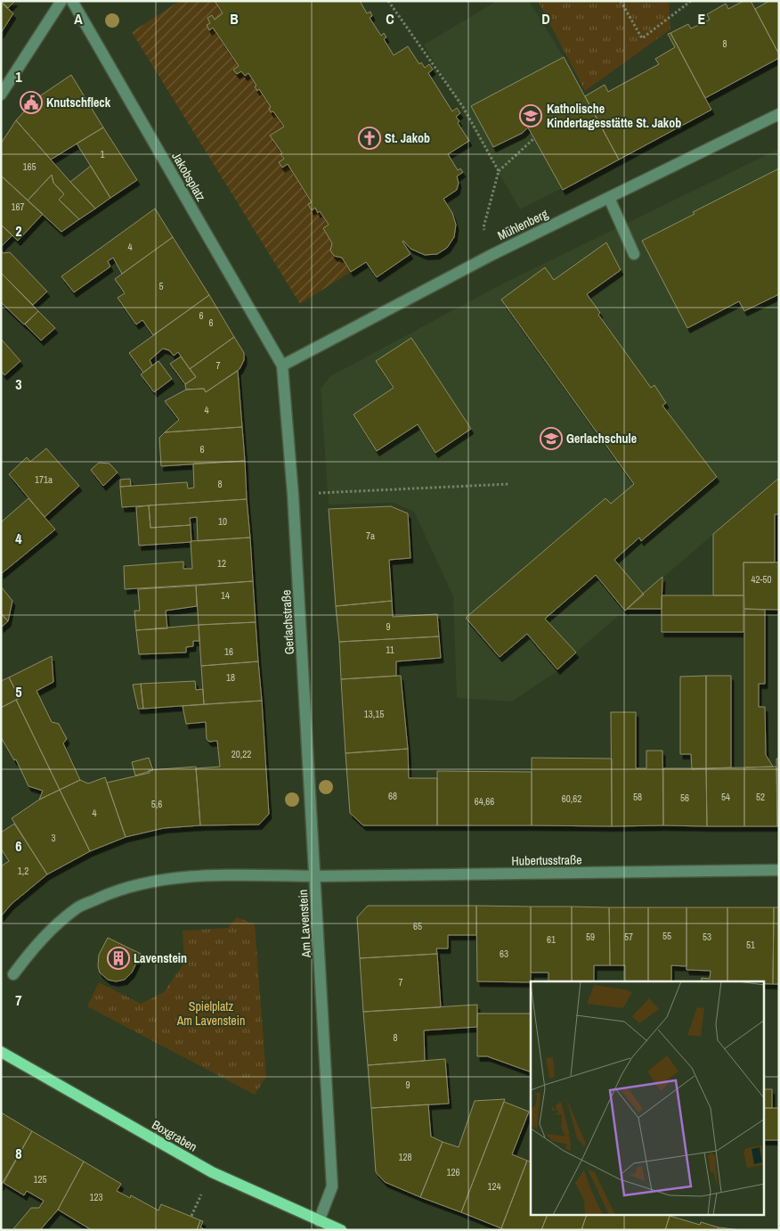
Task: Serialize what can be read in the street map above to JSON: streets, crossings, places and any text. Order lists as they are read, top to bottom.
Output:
{
  "streets": {
    "main road": ["Boxgraben"],
    "street": [
      "Jakobsplatz",
      "Mühlenberg",
      "Gerlachstraße",
      "Hubertusstraße",
      "Am Lavenstein"
    ]
  },
  "crossings": [
    ["Jakobsplatz", "Mühlenberg"],
    ["Jakobsplatz", "Gerlachstraße"],
    ["Mühlenberg", "Gerlachstraße"],
    ["Gerlachstraße", "Hubertusstraße"],
    ["Gerlachstraße", "Am Lavenstein"],
    ["Hubertusstraße", "Am Lavenstein"],
    ["Am Lavenstein", "Boxgraben"]
  ],
  "parks": ["Spielplatz Am Lavenstein"],
  "places": {
    "public building": ["Knutschfleck"],
    "school or university": ["Katholische Kindertagesstätte St. Jakob", "Gerlachschule"],
    "church": ["St. Jakob"],
    "building": ["Lavenstein"]
  },
  "house_numbers": [
    "8",
    "1",
    "165",
    "167",
    "4",
    "5",
    "6",
    "6",
    "7",
    "4",
    "6",
    "171a",
    "8",
    "10",
    "7a",
    "12",
    "42-50",
    "14",
    "9",
    "11",
    "16",
    "18",
    "13,15",
    "20,22",
    "68",
    "58",
    "54",
    "52",
    "56",
    "60,62",
    "64,66",
    "5,6",
    "4",
    "3",
    "1,2",
    "65",
    "55",
    "59",
    "57",
    "53",
    "61",
    "51",
    "63",
    "7",
    "8",
    "9",
    "128",
    "126",
    "125",
    "124",
    "123"
  ],
  "grid": {
    "columns": [
      "A",
      "B",
      "C",
      "D",
      "E"
    ],
    "rows": [
      "1",
      "2",
      "3",
      "4",
      "5",
      "6",
      "7",
      "8"
    ]
  }
}
